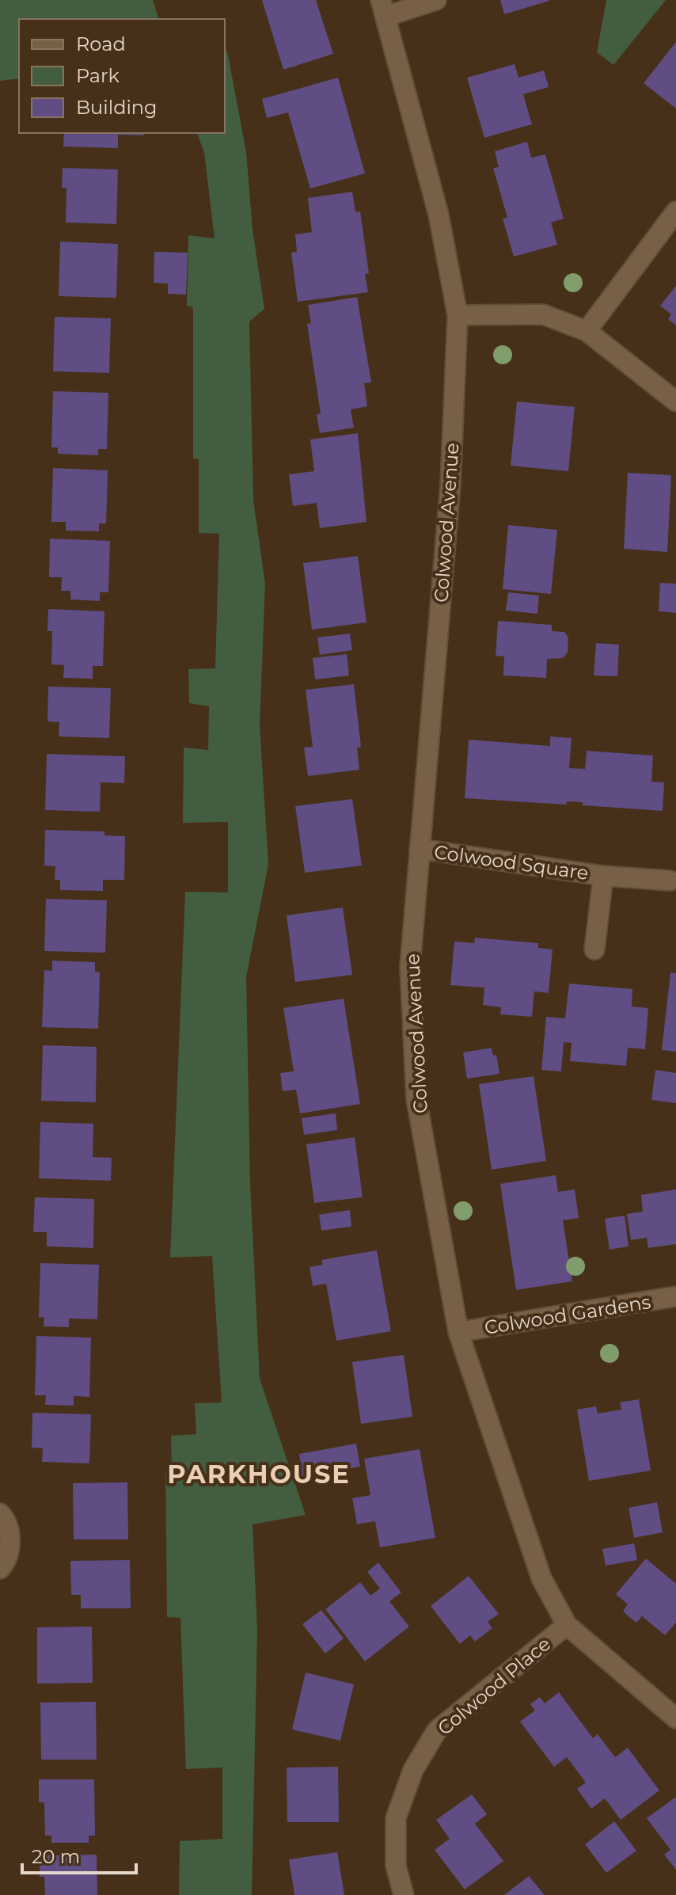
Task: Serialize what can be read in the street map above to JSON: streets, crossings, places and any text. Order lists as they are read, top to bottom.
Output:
{
  "streets": {
    "street": [
      "Colwood Avenue",
      "Colwood Square",
      "Colwood Gardens",
      "Colwood Place"
    ]
  },
  "crossings": [
    ["Colwood Avenue", "Colwood Square"],
    ["Colwood Avenue", "Colwood Gardens"],
    ["Colwood Avenue", "Colwood Place"]
  ],
  "districts": ["PARKHOUSE"],
  "legend": ["Road", "Park", "Building"],
  "scale_bar": "20 m"
}
